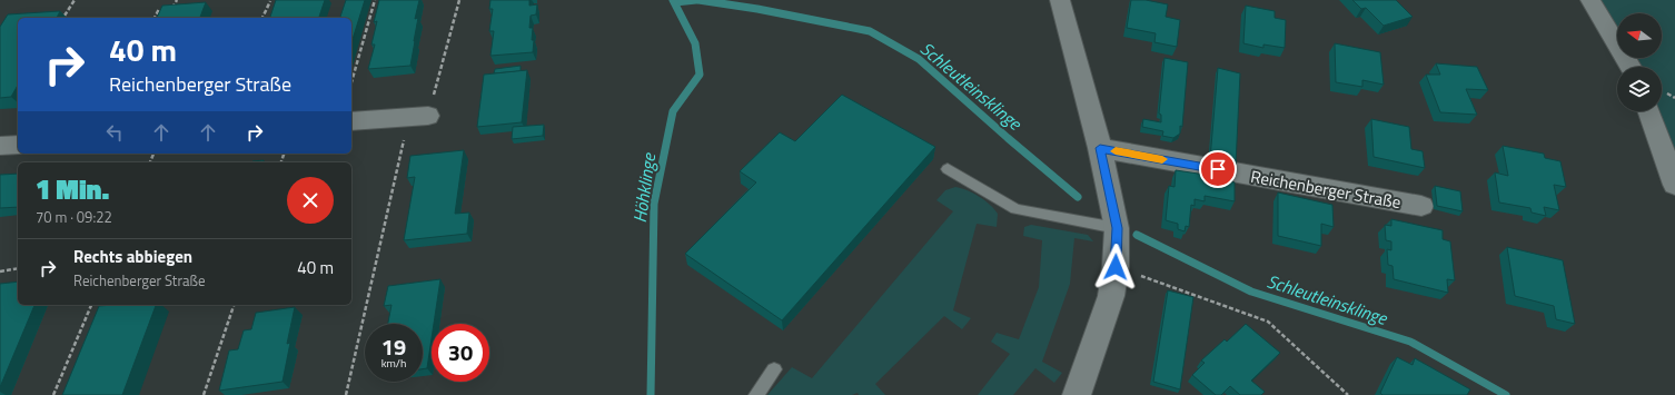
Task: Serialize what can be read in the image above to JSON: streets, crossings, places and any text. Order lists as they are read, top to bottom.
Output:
{
  "streets": {
    "street": ["Reichenberger Straße"]
  },
  "water": ["Schleutleinsklinge", "Höhklinge"],
  "north": "left",
  "page": {
    "turn": ["40 m", "Reichenberger Straße"],
    "heading": ["1 Min.", "70 m · 09:22"],
    "list": [
      {
        "name": "Rechts abbiegen",
        "note": "Reichenberger Straße",
        "value": "40 m"
      }
    ],
    "speed": "19 km/h",
    "limit": "30"
  }
}
